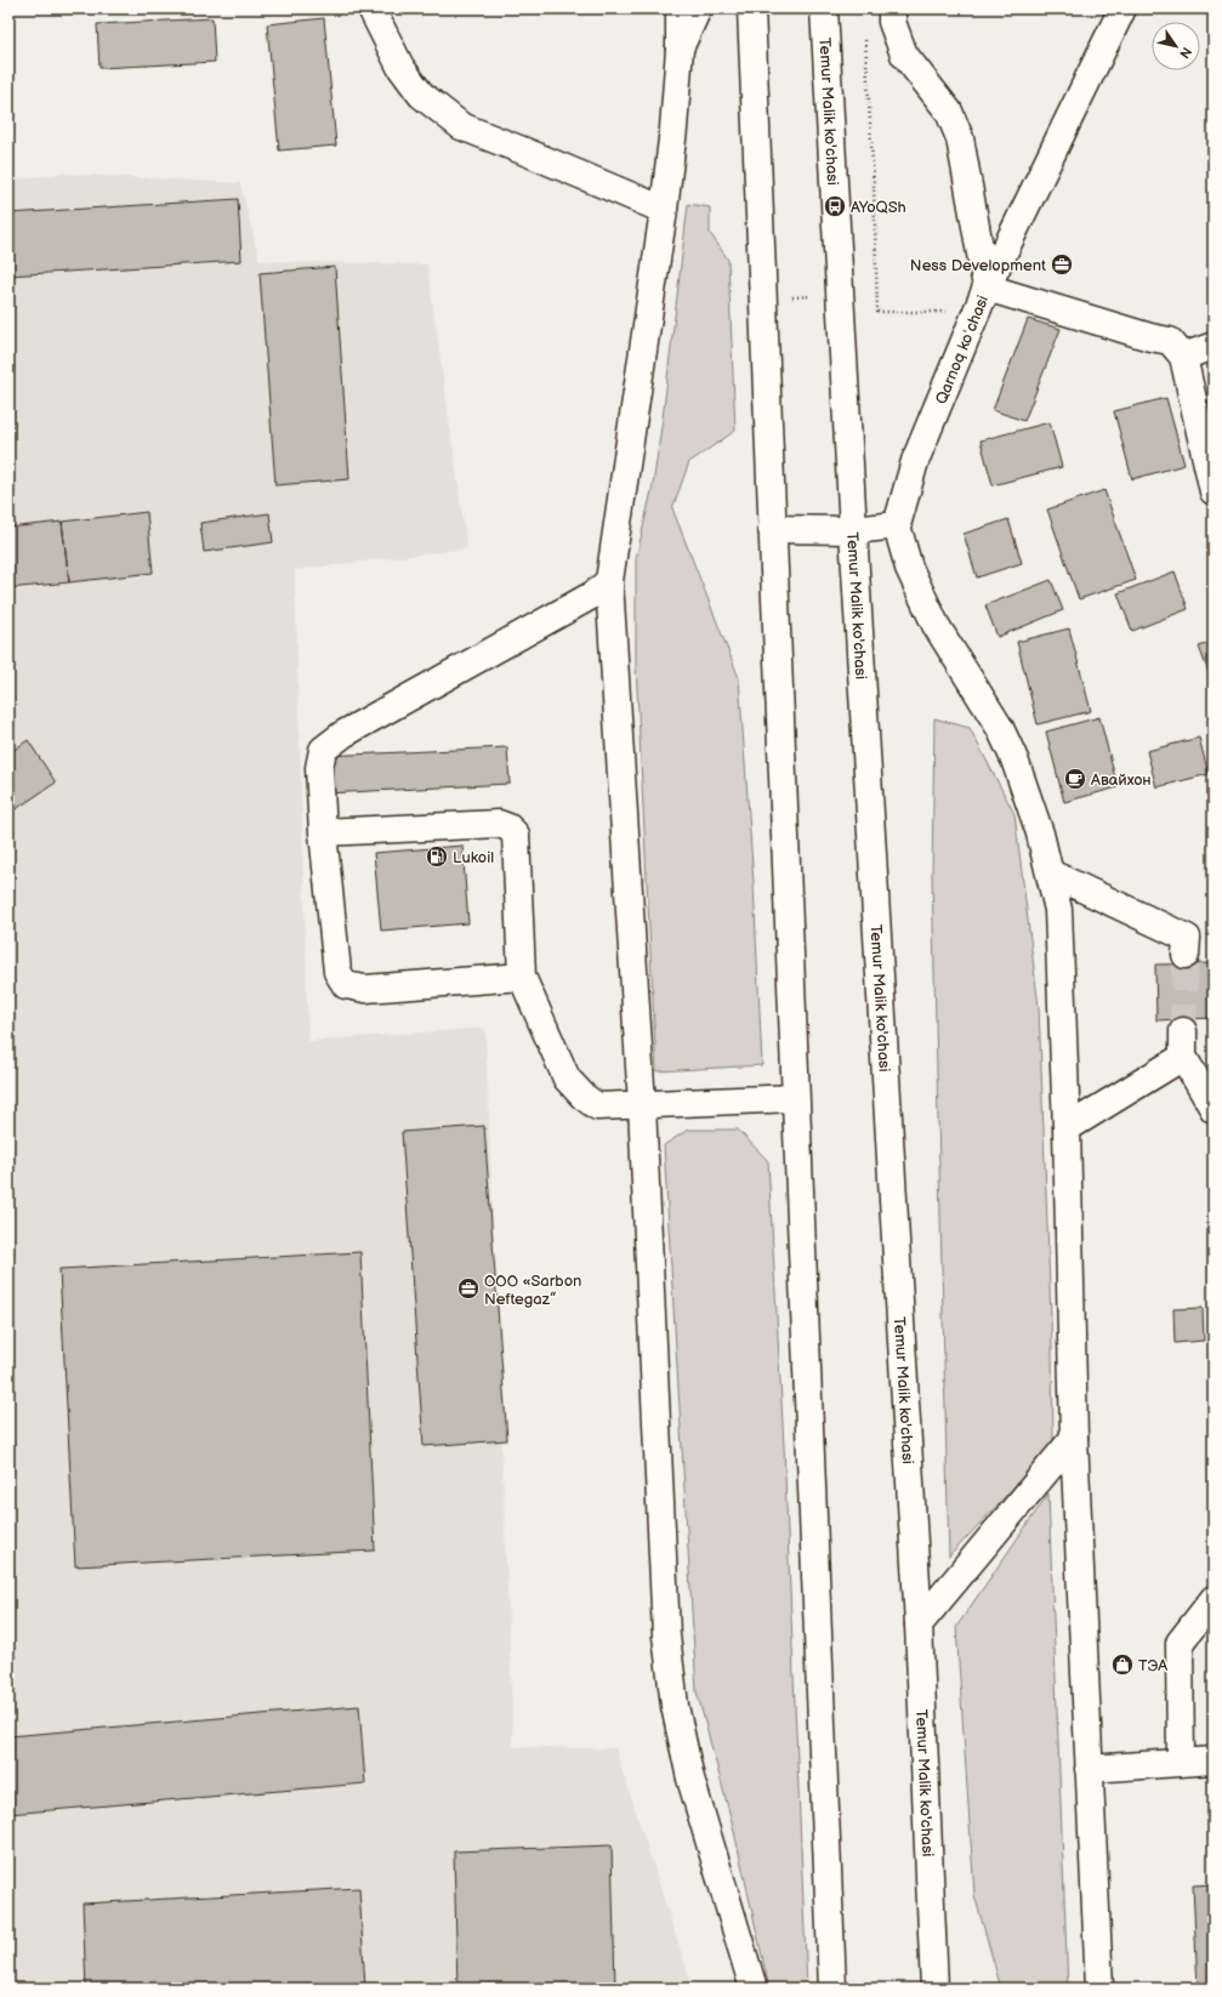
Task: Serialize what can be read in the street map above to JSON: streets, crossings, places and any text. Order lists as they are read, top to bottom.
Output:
{
  "streets": {
    "main road": ["Temur Malik ko'chasi", "Qarnoq koʻchasi"]
  },
  "places": {
    "bus stop": ["AYoQSh"],
    "office": ["Ness Development", "ООО «Sarbon Neftegaz”"],
    "cafe": ["Авайхон"],
    "fuel station": ["Lukoil"],
    "shop": ["ТЭА"]
  },
  "north": "bottom right"
}
